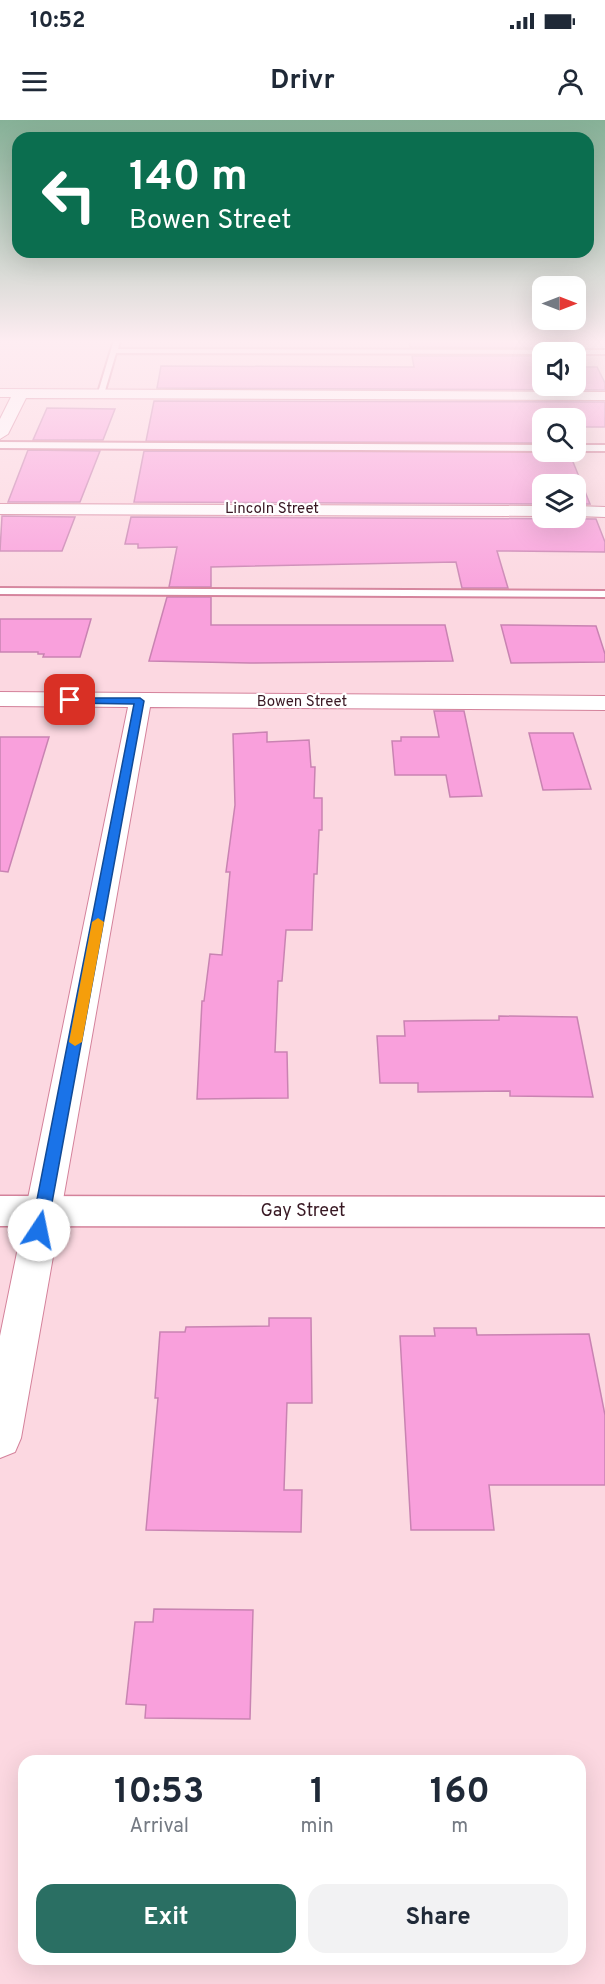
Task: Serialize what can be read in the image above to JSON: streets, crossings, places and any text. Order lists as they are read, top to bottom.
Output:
{
  "streets": {
    "street": ["Lincoln Street", "Bowen Street", "Gay Street"]
  },
  "north": "right",
  "page": {
    "status": "10:52",
    "header": "Drivr",
    "turn": ["140 m", "Bowen Street"],
    "eta": [
      "10:53",
      "Arrival",
      "1",
      "min",
      "160",
      "m"
    ],
    "buttons": ["Exit", "Share"]
  }
}
